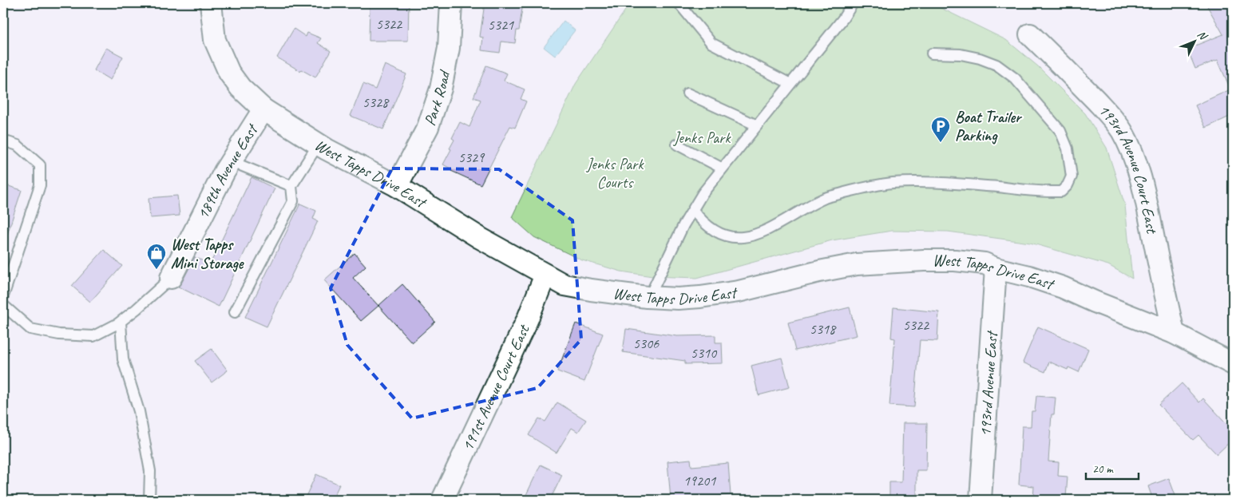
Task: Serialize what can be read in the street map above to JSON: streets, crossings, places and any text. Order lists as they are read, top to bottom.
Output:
{
  "streets": {
    "street": [
      "Park Road",
      "193rd Avenue Court East",
      "189th Avenue East",
      "West Tapps Drive East",
      "193rd Avenue East",
      "191st Avenue Court East"
    ]
  },
  "crossings": [
    ["Park Road", "West Tapps Drive East"],
    ["193rd Avenue Court East", "West Tapps Drive East"],
    ["189th Avenue East", "West Tapps Drive East"],
    ["West Tapps Drive East", "193rd Avenue East"],
    ["West Tapps Drive East", "191st Avenue Court East"]
  ],
  "parks": ["Jenks Park", "Jenks Park Courts"],
  "places": {
    "parking": ["Boat Trailer Parking"],
    "shop": ["West Tapps Mini Storage"]
  },
  "house_numbers": [
    "5322",
    "5321",
    "5328",
    "5329",
    "5322",
    "5318",
    "5306",
    "5310",
    "19201"
  ],
  "scale_bar": "20 m",
  "north": "top right"
}
